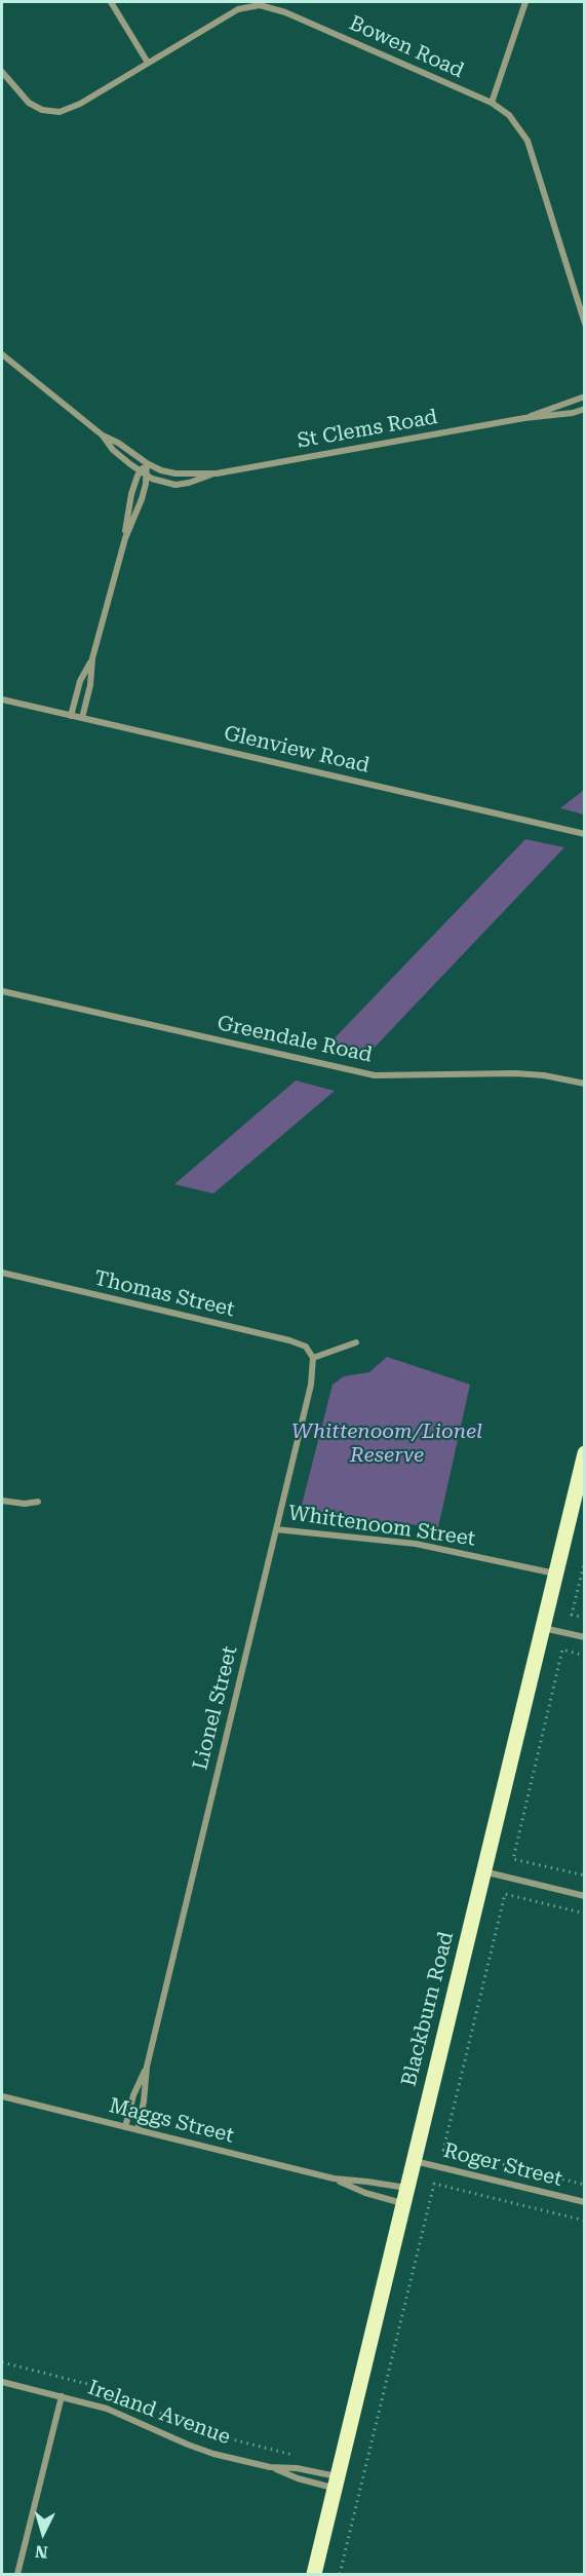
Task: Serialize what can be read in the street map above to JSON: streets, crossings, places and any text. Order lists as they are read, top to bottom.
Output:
{
  "streets": {
    "main road": ["Blackburn Road"],
    "street": [
      "Bowen Road",
      "St Clems Road",
      "Glenview Road",
      "Greendale Road",
      "Thomas Street",
      "Whittenoom Street",
      "Lionel Street",
      "Maggs Street",
      "Roger Street",
      "Ireland Avenue"
    ]
  },
  "crossings": [
    ["Thomas Street", "Lionel Street"],
    ["Whittenoom Street", "Lionel Street"],
    ["Whittenoom Street", "Blackburn Road"],
    ["Lionel Street", "Maggs Street"],
    ["Blackburn Road", "Maggs Street"],
    ["Blackburn Road", "Roger Street"],
    ["Blackburn Road", "Ireland Avenue"]
  ],
  "parks": ["Whittenoom/Lionel Reserve"],
  "north": "bottom"
}
